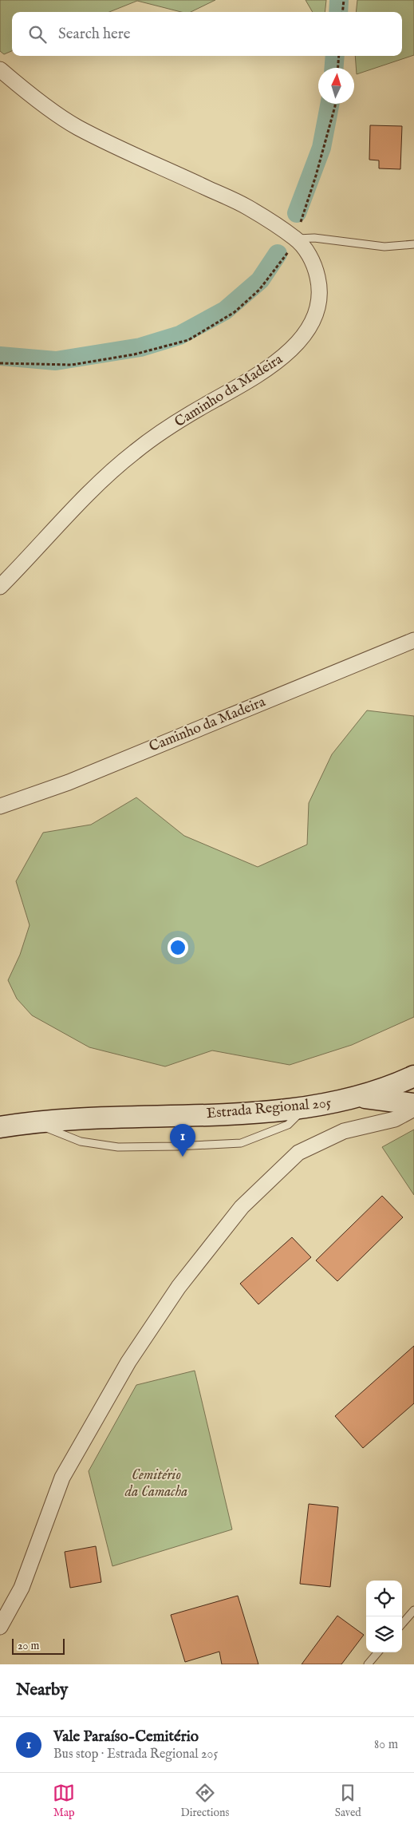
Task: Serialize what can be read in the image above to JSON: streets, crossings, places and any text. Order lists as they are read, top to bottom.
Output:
{
  "streets": {
    "main road": ["Estrada Regional 205"],
    "street": ["Caminho da Madeira"]
  },
  "parks": ["Cemitério da Camacha"],
  "scale_bar": "20 m",
  "north": "top",
  "page": {
    "search": "Search here",
    "pins": "1",
    "scale": "20 m",
    "heading": "Nearby",
    "list": [
      {
        "mark": "1",
        "name": "Vale Paraíso-Cemitério",
        "note": "Bus stop · Estrada Regional 205",
        "value": "80 m"
      }
    ],
    "nav": ["Map", "Directions", "Saved"]
  }
}
